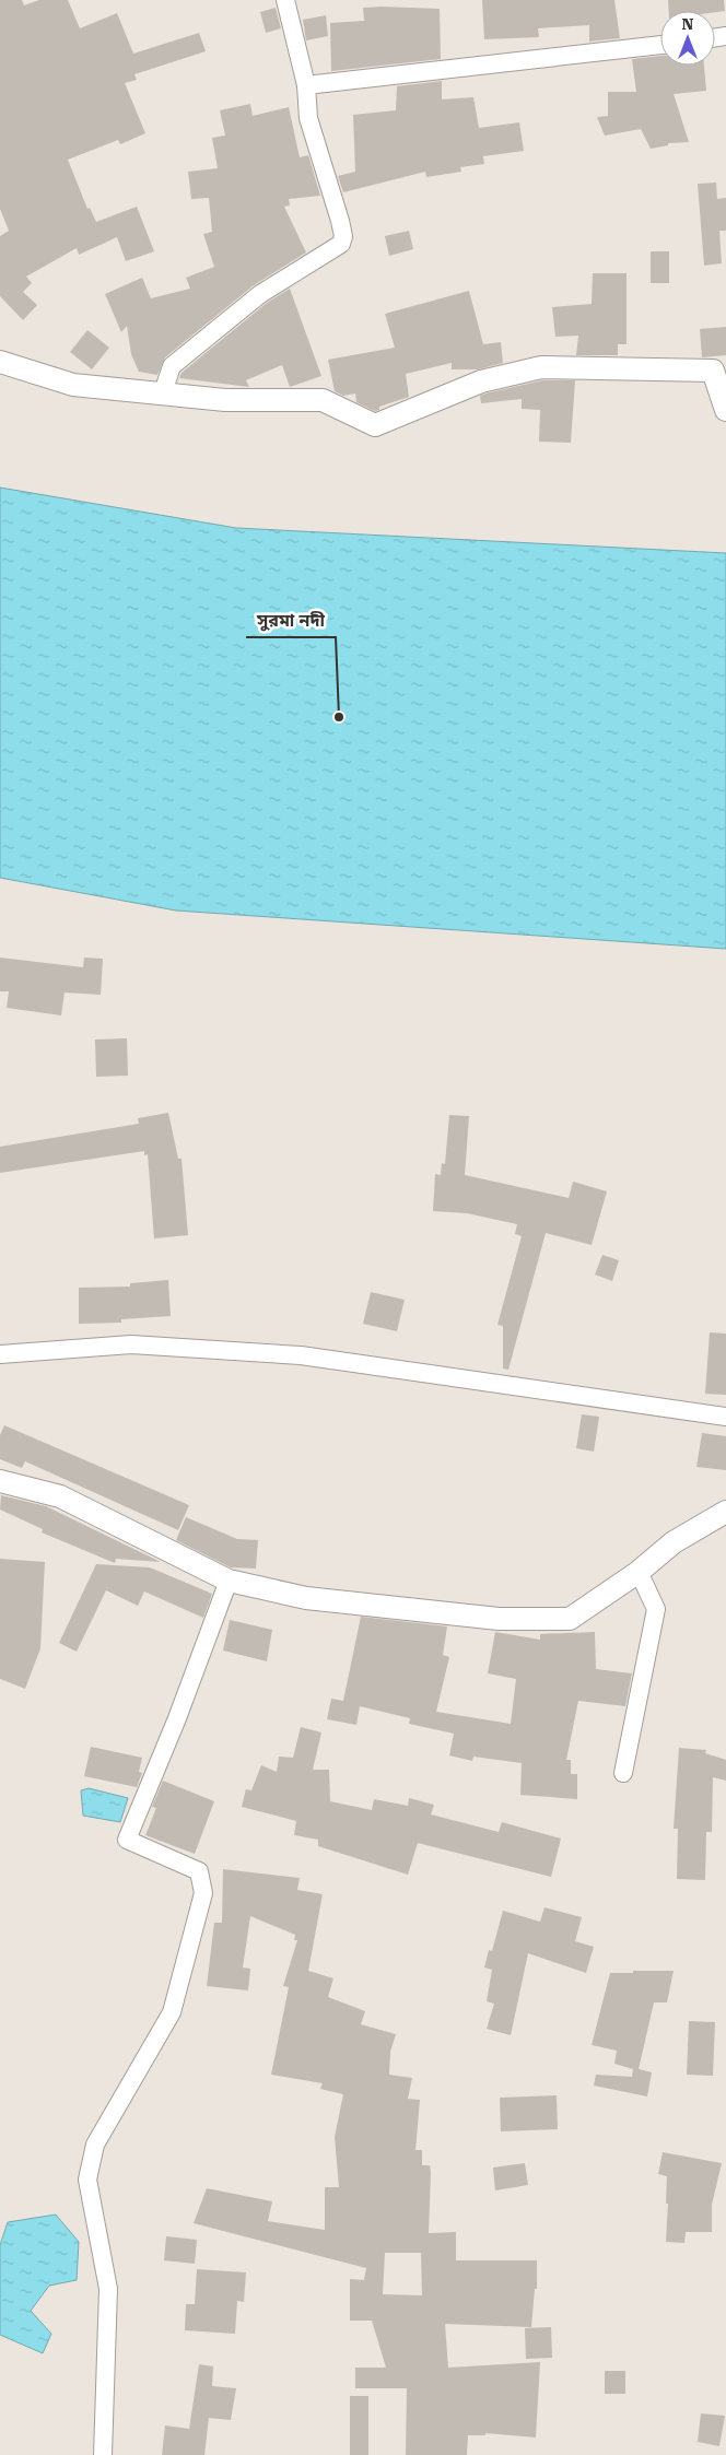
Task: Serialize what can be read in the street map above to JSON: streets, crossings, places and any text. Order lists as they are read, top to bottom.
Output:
{
  "places": ["সুরমা নদী"],
  "north": "top"
}
